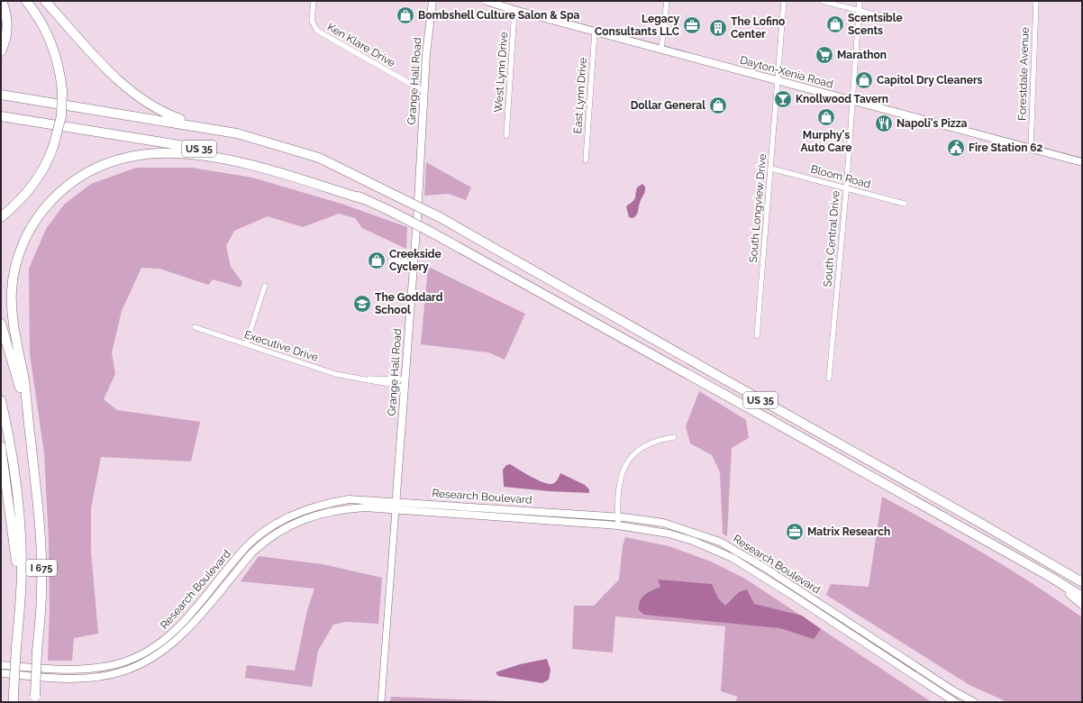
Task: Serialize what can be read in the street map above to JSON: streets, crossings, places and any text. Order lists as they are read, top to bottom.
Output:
{
  "streets": {
    "highway": ["US 35", "I 675"],
    "main road": ["Dayton-Xenia Road", "Grange Hall Road", "Research Boulevard"],
    "street": [
      "Ken Klare Drive",
      "West Lynn Drive",
      "Forestdale Avenue",
      "East Lynn Drive",
      "Bloom Road",
      "South Longview Drive",
      "South Central Drive",
      "Executive Drive"
    ]
  },
  "crossings": [
    ["Ken Klare Drive", "Grange Hall Road"],
    ["West Lynn Drive", "Dayton-Xenia Road"],
    ["Dayton-Xenia Road", "Forestdale Avenue"],
    ["Dayton-Xenia Road", "East Lynn Drive"],
    ["Dayton-Xenia Road", "South Longview Drive"],
    ["Dayton-Xenia Road", "South Central Drive"],
    ["Grange Hall Road", "Executive Drive"],
    ["Grange Hall Road", "Research Boulevard"],
    ["Bloom Road", "South Longview Drive"],
    ["Bloom Road", "South Central Drive"]
  ],
  "places": {
    "shop": [
      "Bombshell Culture Salon & Spa",
      "Scentsible Scents",
      "Capitol Dry Cleaners",
      "Dollar General",
      "Murphy's Auto Care",
      "Creekside Cyclery"
    ],
    "office": ["Legacy Consultants LLC", "Matrix Research"],
    "building": ["The Lofino Center"],
    "supermarket": ["Marathon"],
    "bar": ["Knollwood Tavern"],
    "restaurant": ["Napoli's Pizza"],
    "public building": ["Fire Station 62"],
    "school or university": ["The Goddard School"]
  }
}
